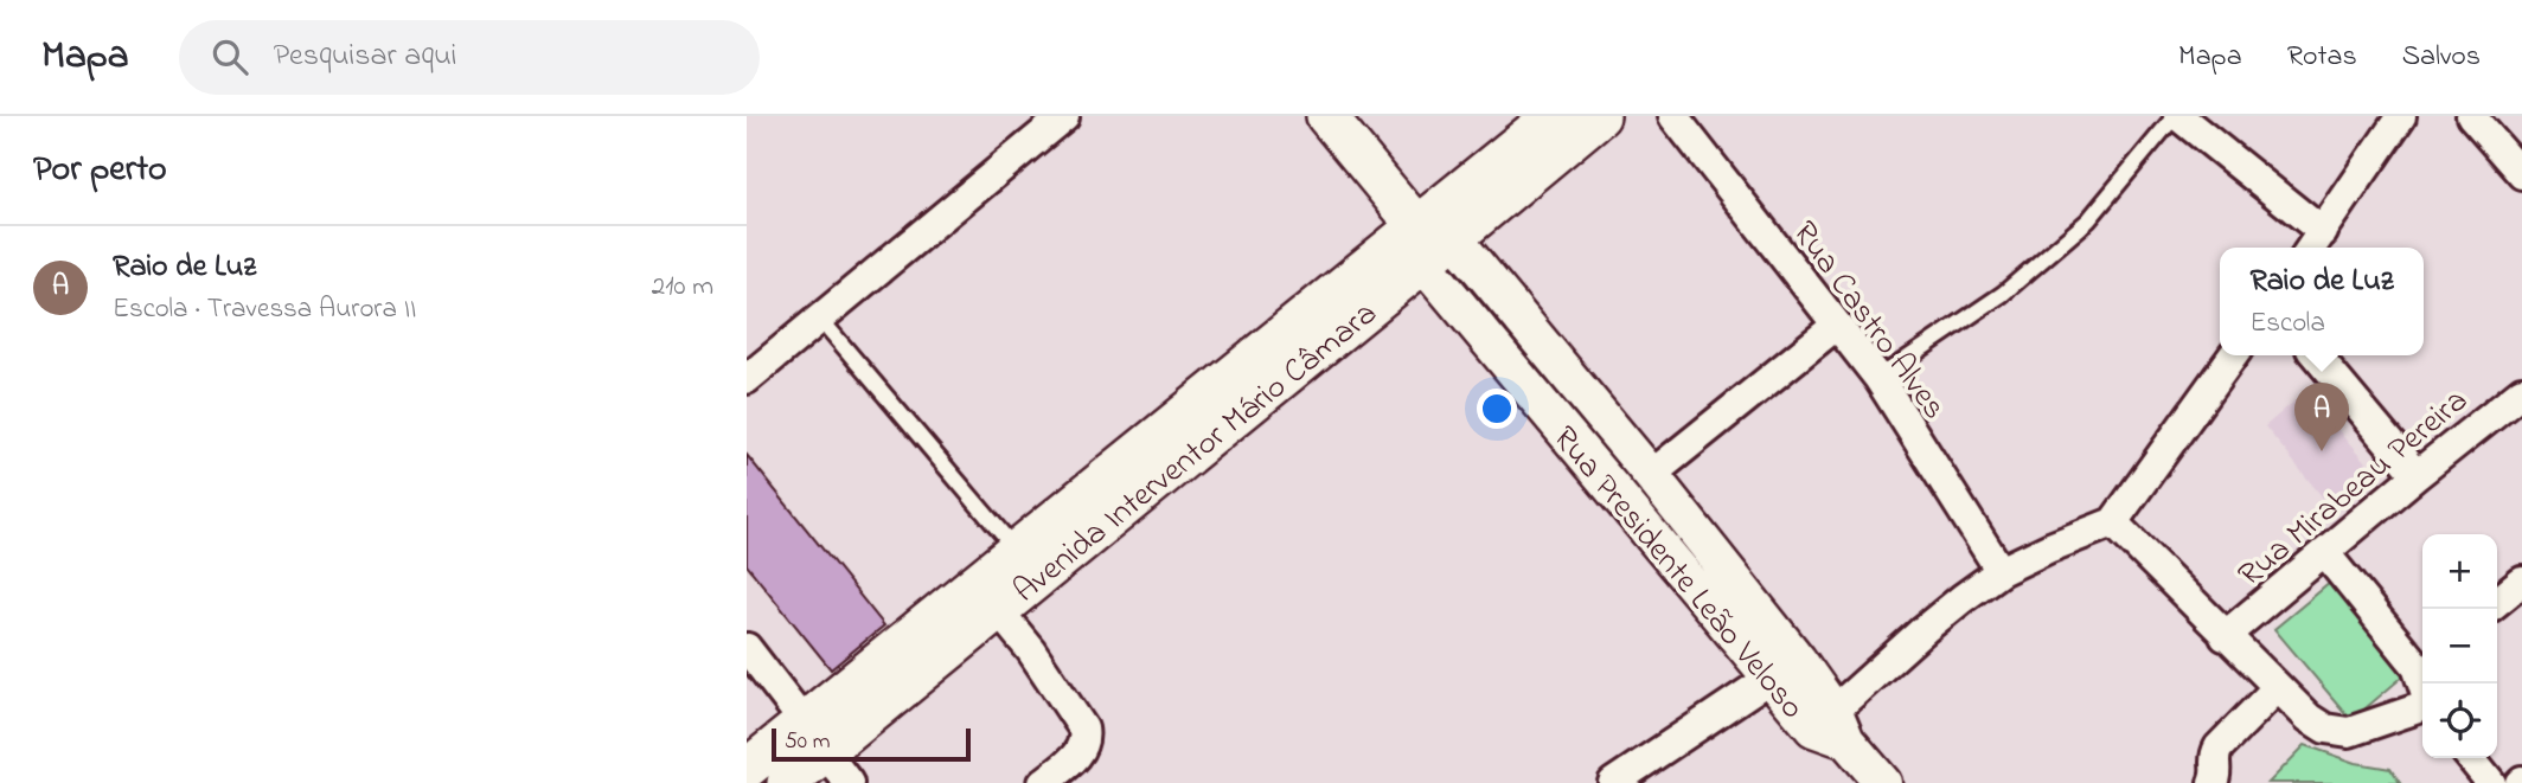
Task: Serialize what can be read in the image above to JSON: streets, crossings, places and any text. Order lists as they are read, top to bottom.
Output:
{
  "streets": {
    "main road": ["Avenida Interventor Mário Câmara", "Rua Presidente Leão Veloso"],
    "street": ["Rua Castro Alves", "Rua Mirabeau Pereira"]
  },
  "crossings": [
    ["Avenida Interventor Mário Câmara", "Rua Presidente Leão Veloso"]
  ],
  "scale_bar": "50 m",
  "page": {
    "header": "Mapa",
    "search": "Pesquisar aqui",
    "nav": ["Mapa", "Rotas", "Salvos"],
    "heading": "Por perto",
    "list": [
      {
        "mark": "A",
        "name": "Raio de Luz",
        "note": "Escola · Travessa Aurora II",
        "value": "210 m"
      }
    ],
    "popup": ["Raio de Luz", "Escola"],
    "pins": "A",
    "map_buttons": ["+", "−"],
    "scale": "50 m"
  }
}
